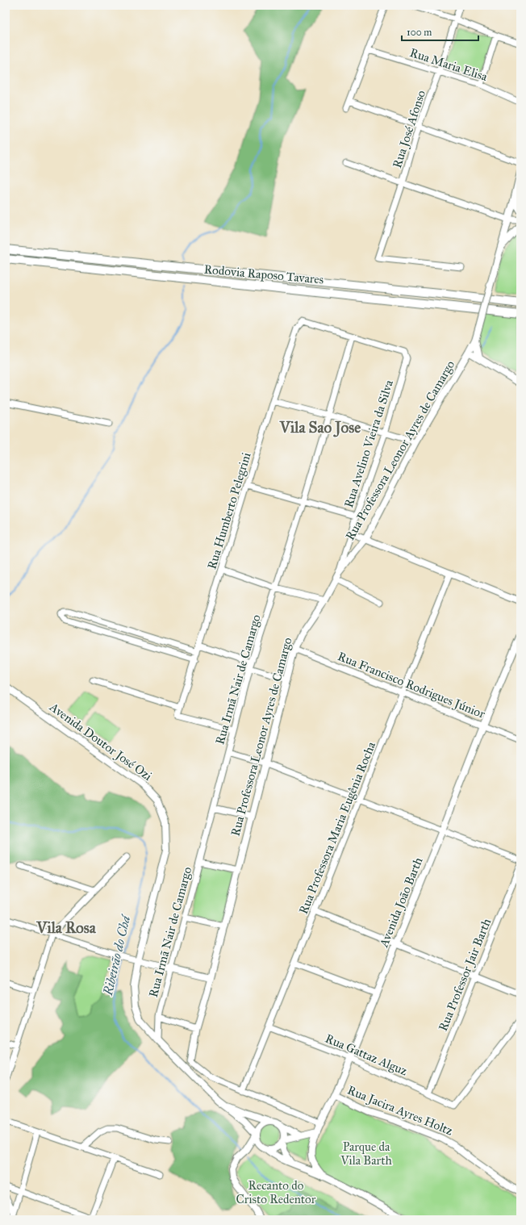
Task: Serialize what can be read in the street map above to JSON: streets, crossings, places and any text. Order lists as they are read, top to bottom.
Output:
{
  "streets": {
    "highway": ["Rodovia Raposo Tavares"],
    "main road": [
      "Rua Professora Leonor Ayres de Camargo",
      "Avenida Doutor José Ozi",
      "Avenida João Barth",
      "Rua Jacira Ayres Holtz"
    ],
    "street": [
      "Rua Maria Elisa",
      "Rua José Afonso",
      "Rua Avelino Vieira da Silva",
      "Rua Humberto Pelegrini",
      "Rua Irmã Nair de Camargo",
      "Rua Francisco Rodrigues Júnior",
      "Rua Professora Maria Eugênia Rocha",
      "Rua Professor Jair Barth",
      "Rua Gattaz Alguz"
    ]
  },
  "crossings": [
    ["Rua Maria Elisa", "Rua José Afonso"],
    ["Rua Avelino Vieira da Silva", "Rua Professora Leonor Ayres de Camargo"],
    ["Rua Avelino Vieira da Silva", "Rua Humberto Pelegrini"],
    ["Rua Avelino Vieira da Silva", "Rua Irmã Nair de Camargo"],
    ["Rua Professora Leonor Ayres de Camargo", "Rua Francisco Rodrigues Júnior"],
    ["Rua Professora Leonor Ayres de Camargo", "Rua Professora Maria Eugênia Rocha"],
    ["Rua Humberto Pelegrini", "Rua Irmã Nair de Camargo"],
    ["Rua Irmã Nair de Camargo", "Avenida Doutor José Ozi"],
    ["Rua Francisco Rodrigues Júnior", "Rua Professora Maria Eugênia Rocha"],
    ["Rua Francisco Rodrigues Júnior", "Avenida João Barth"],
    ["Rua Professora Maria Eugênia Rocha", "Rua Gattaz Alguz"],
    ["Avenida João Barth", "Rua Gattaz Alguz"],
    ["Avenida João Barth", "Rua Jacira Ayres Holtz"],
    ["Rua Professor Jair Barth", "Rua Gattaz Alguz"]
  ],
  "districts": ["Vila Sao Jose", "Vila Rosa"],
  "water": ["Ribeirão do Chá"],
  "parks": ["Parque da Vila Barth", "Recanto do Cristo Redentor"],
  "scale_bar": "100 m"
}
